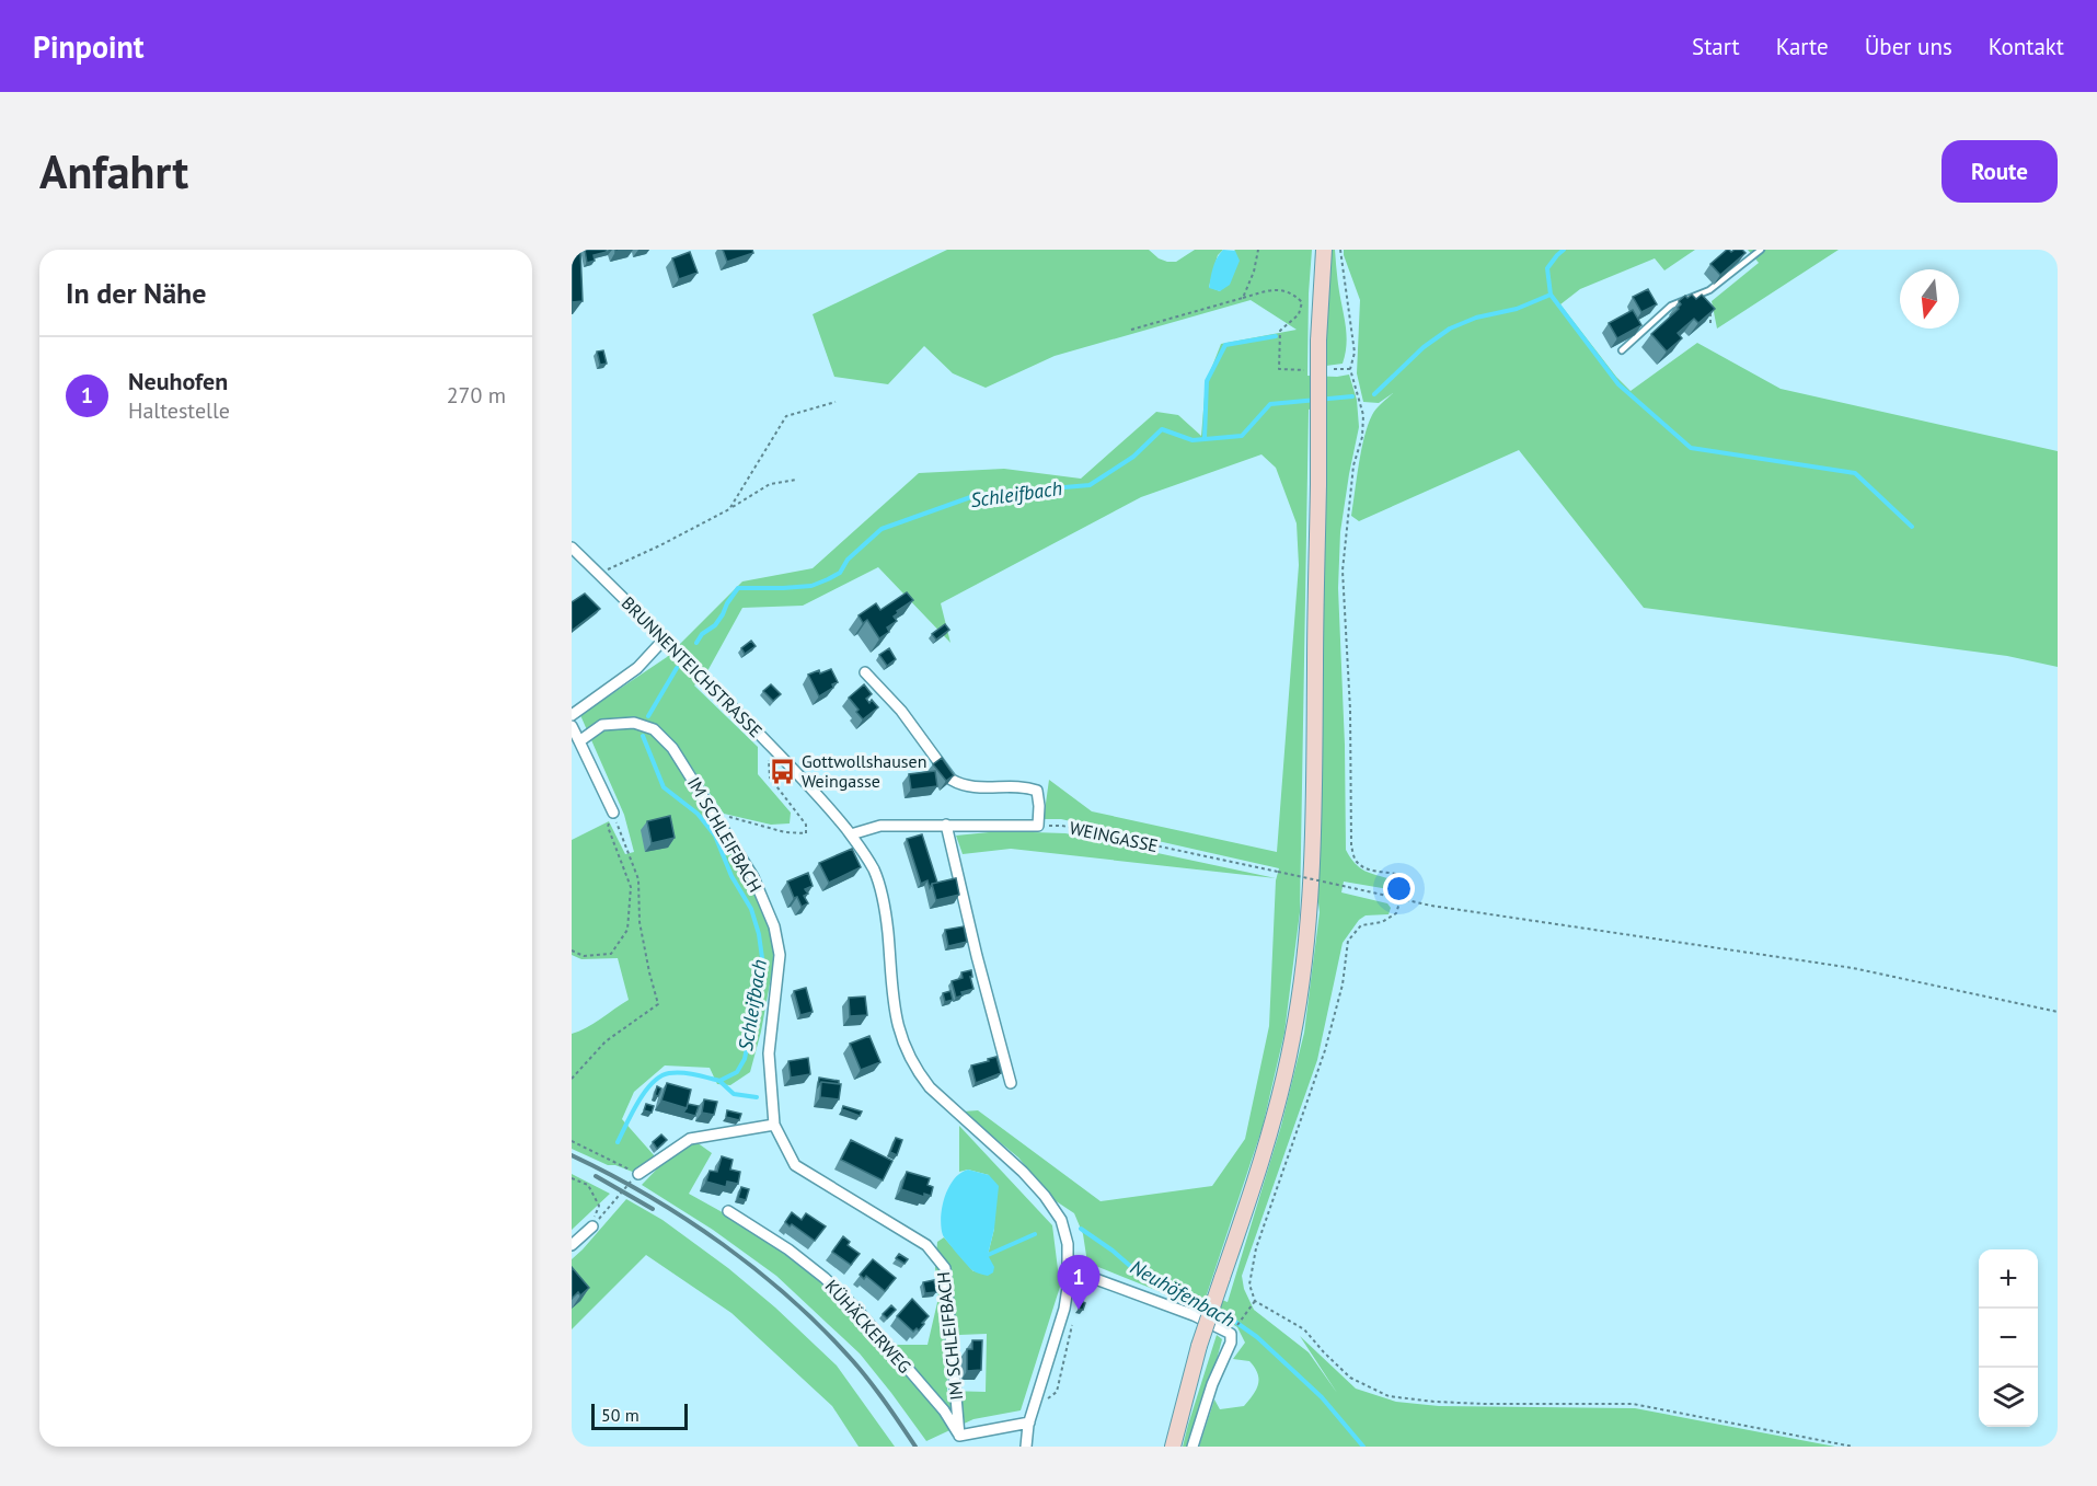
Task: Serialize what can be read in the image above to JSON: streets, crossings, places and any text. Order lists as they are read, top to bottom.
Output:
{
  "streets": {
    "street": ["BRUNNENTEICHSTRASSE", "IM SCHLEIFBACH", "KÜHÄCKERWEG"],
    "path": ["WEINGASSE"]
  },
  "crossings": [
    ["IM SCHLEIFBACH", "KÜHÄCKERWEG"]
  ],
  "water": ["Schleifbach", "Neuhöfenbach"],
  "places": {
    "bus stop": ["Gottwollshausen Weingasse"]
  },
  "scale_bar": "50 m",
  "north": "bottom",
  "page": {
    "header": "Pinpoint",
    "nav": [
      "Start",
      "Karte",
      "Über uns",
      "Kontakt"
    ],
    "buttons": "Route",
    "title": "Anfahrt",
    "heading": "In der Nähe",
    "list": [
      {
        "mark": "1",
        "name": "Neuhofen",
        "note": "Haltestelle",
        "value": "270 m"
      }
    ],
    "map_buttons": ["+", "−"],
    "pins": "1",
    "scale": "50 m"
  }
}
